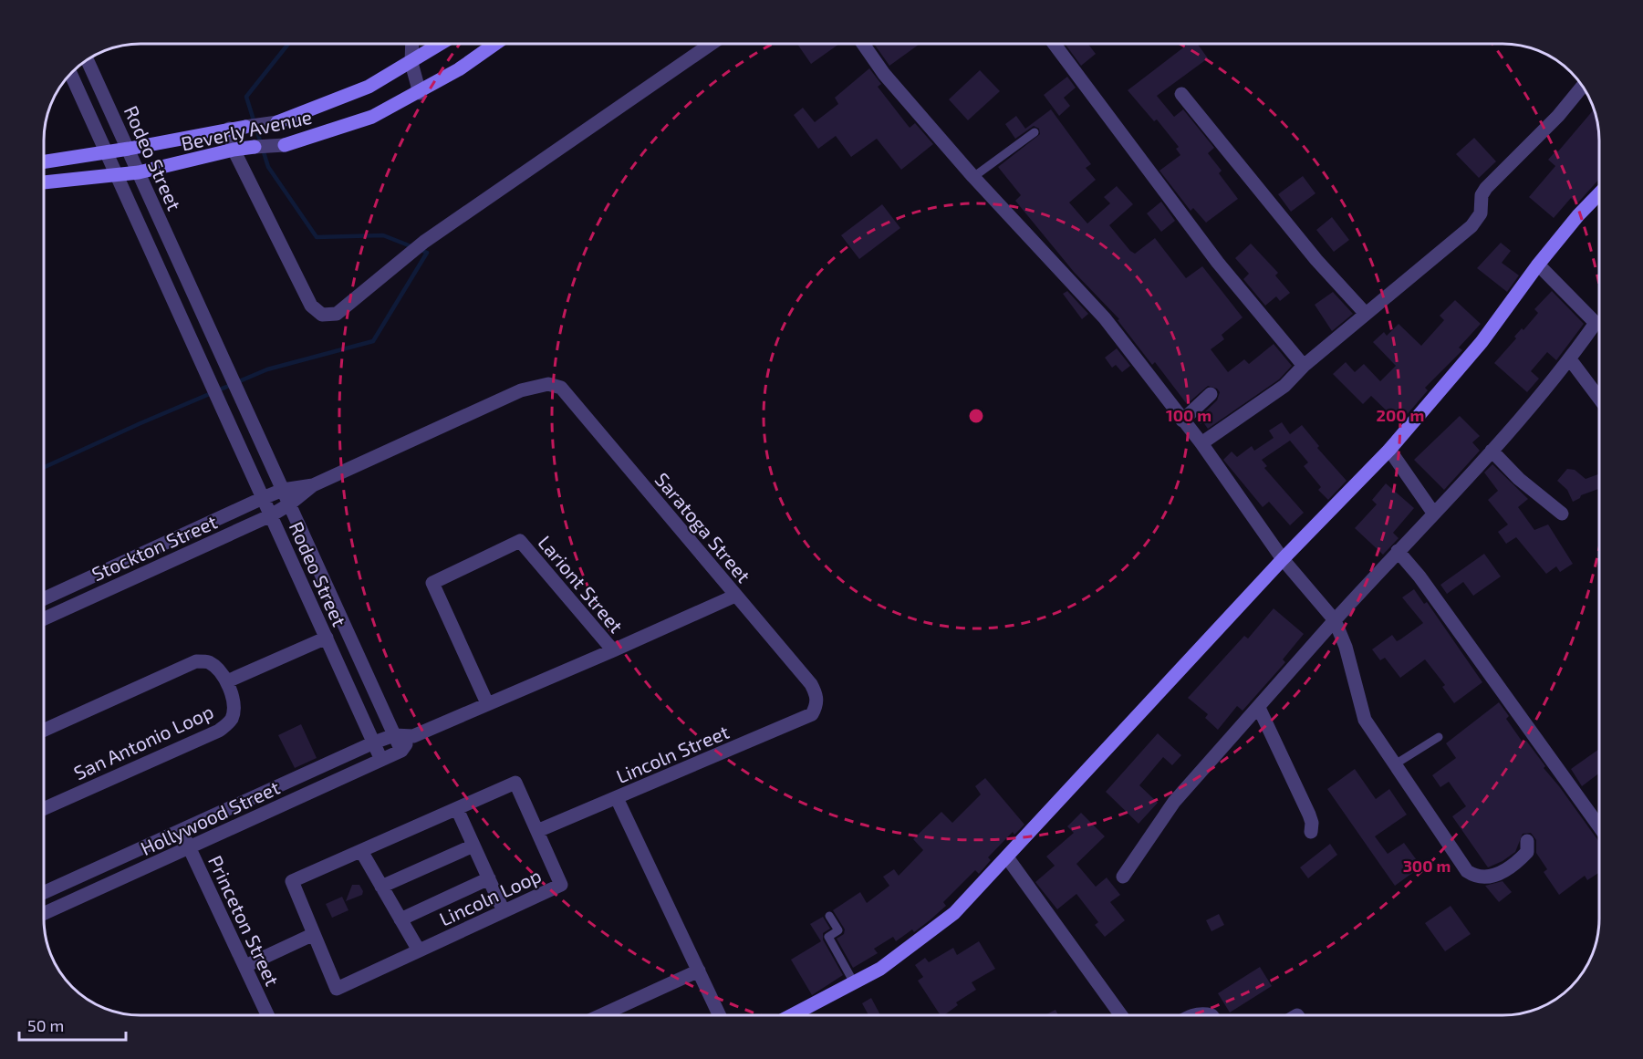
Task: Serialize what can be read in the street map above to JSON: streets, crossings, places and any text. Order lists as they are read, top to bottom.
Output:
{
  "streets": {
    "street": [
      "Beverly Avenue",
      "Rodeo Street",
      "Saratoga Street",
      "Stockton Street",
      "Lariont Street",
      "San Antonio Loop",
      "Lincoln Street",
      "Hollywood Street",
      "Lincoln Loop",
      "Princeton Street"
    ]
  },
  "crossings": [
    ["Beverly Avenue", "Rodeo Street"],
    ["Rodeo Street", "Stockton Street"],
    ["Rodeo Street", "San Antonio Loop"],
    ["Rodeo Street", "Hollywood Street"],
    ["Saratoga Street", "Stockton Street"],
    ["Saratoga Street", "Lincoln Street"],
    ["Lincoln Street", "Lincoln Loop"],
    ["Hollywood Street", "Princeton Street"]
  ],
  "scale_bar": "50 m",
  "rings": ["100 m", "200 m", "300 m"]
}
